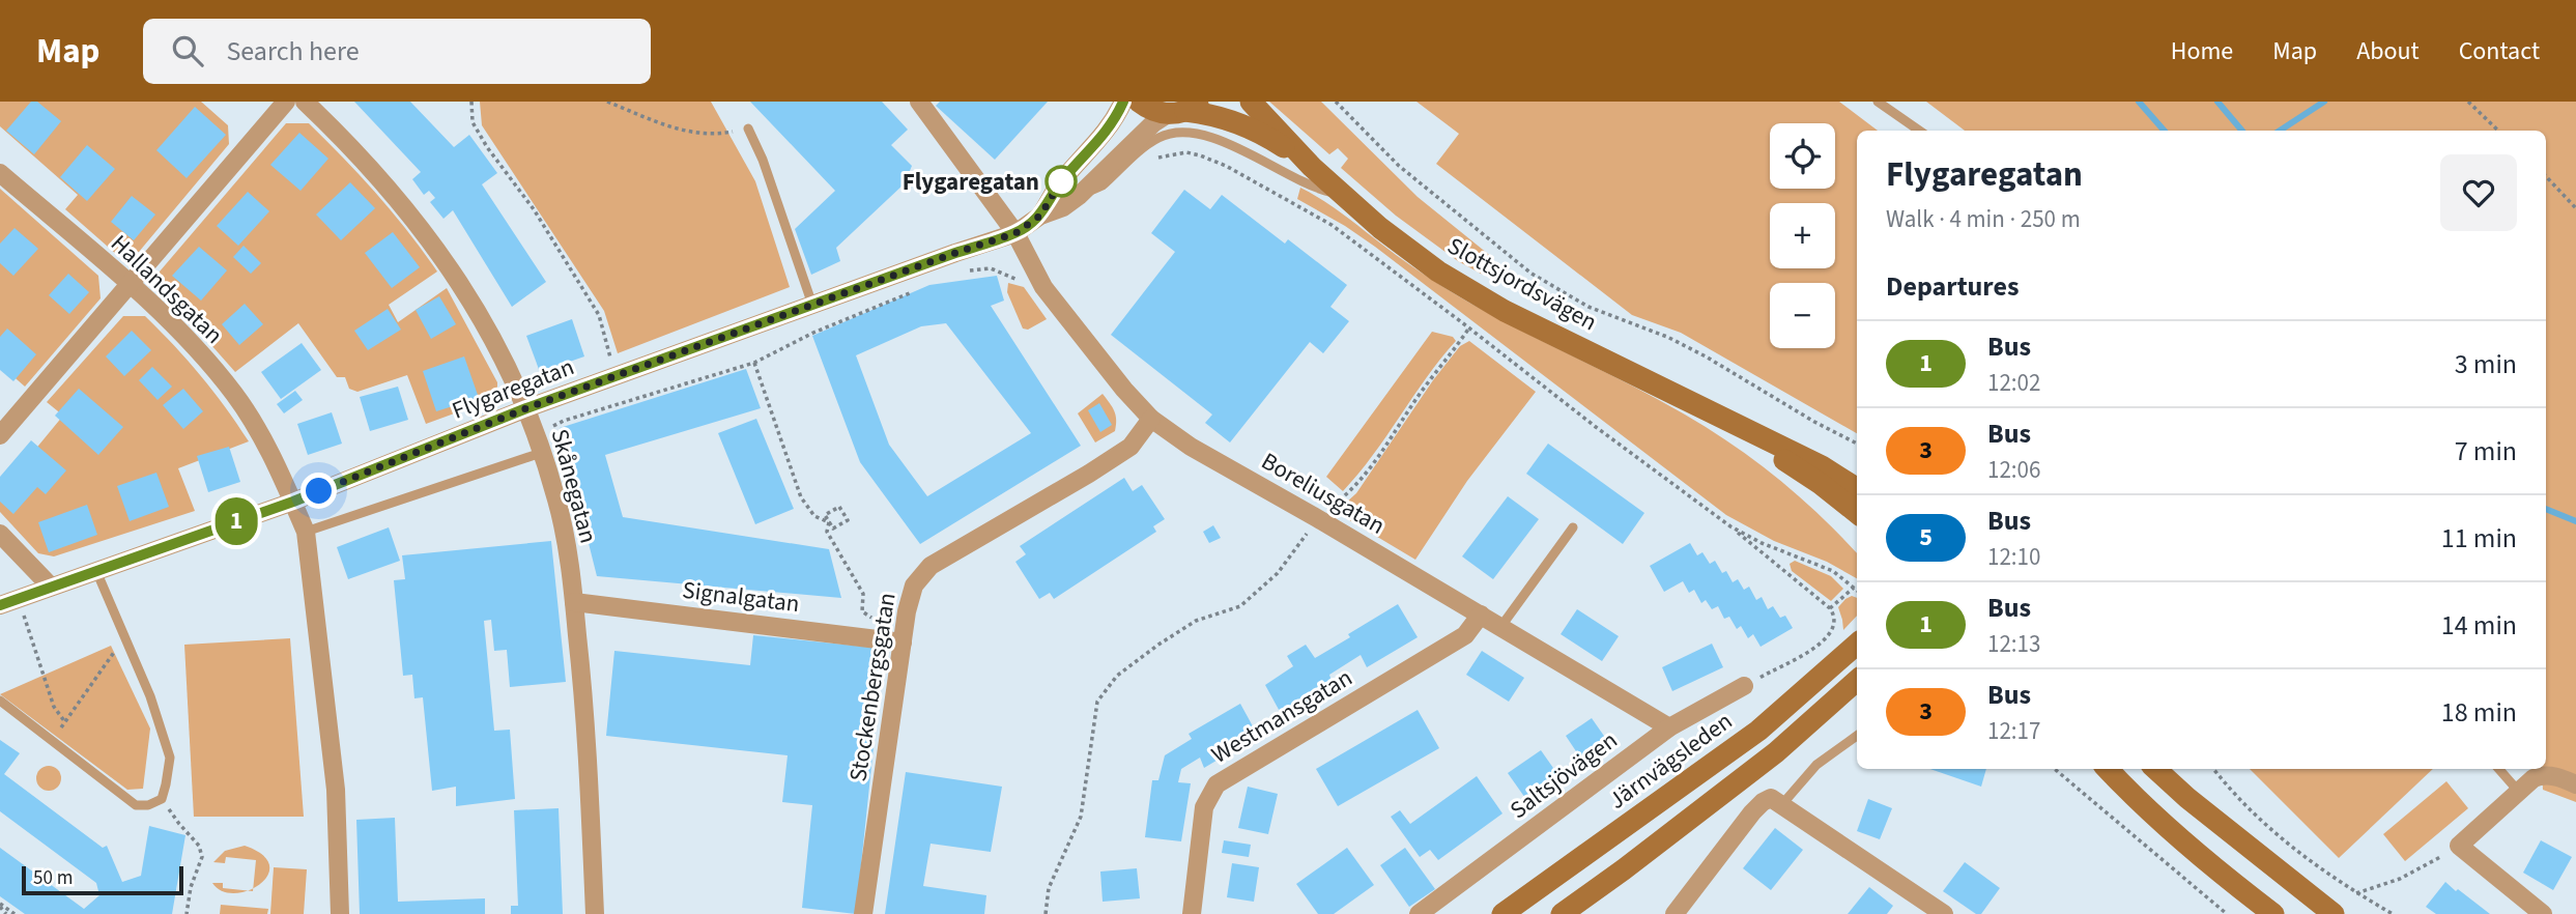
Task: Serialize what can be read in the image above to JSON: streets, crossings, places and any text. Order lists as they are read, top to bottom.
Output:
{
  "streets": {
    "main road": ["Slottsjordsvägen", "Järnvägsleden"],
    "street": [
      "Hallandsgatan",
      "Flygaregatan",
      "Skånegatan",
      "Boreliusgatan",
      "Signalgatan",
      "Stockenbergsgatan",
      "Westmansgatan",
      "Saltsjövägen"
    ]
  },
  "crossings": [
    ["Slottsjordsvägen", "Flygaregatan"],
    ["Hallandsgatan", "Flygaregatan"],
    ["Flygaregatan", "Skånegatan"],
    ["Flygaregatan", "Boreliusgatan"],
    ["Skånegatan", "Signalgatan"],
    ["Boreliusgatan", "Stockenbergsgatan"],
    ["Boreliusgatan", "Westmansgatan"],
    ["Boreliusgatan", "Saltsjövägen"],
    ["Signalgatan", "Stockenbergsgatan"]
  ],
  "places": ["Flygaregatan"],
  "lines": ["bus line 1"],
  "scale_bar": "50 m",
  "page": {
    "header": "Map",
    "search": "Search here",
    "nav": [
      "Home",
      "Map",
      "About",
      "Contact"
    ],
    "on_map": "1",
    "map_buttons": ["+", "−"],
    "heading": [
      ["Flygaregatan", "Walk · 4 min · 250 m"],
      "Departures"
    ],
    "list": [
      {
        "mark": "1",
        "name": "Bus",
        "note": "12:02",
        "value": "3 min"
      },
      {
        "mark": "3",
        "name": "Bus",
        "note": "12:06",
        "value": "7 min"
      },
      {
        "mark": "5",
        "name": "Bus",
        "note": "12:10",
        "value": "11 min"
      },
      {
        "mark": "1",
        "name": "Bus",
        "note": "12:13",
        "value": "14 min"
      },
      {
        "mark": "3",
        "name": "Bus",
        "note": "12:17",
        "value": "18 min"
      }
    ],
    "scale": "50 m"
  }
}
